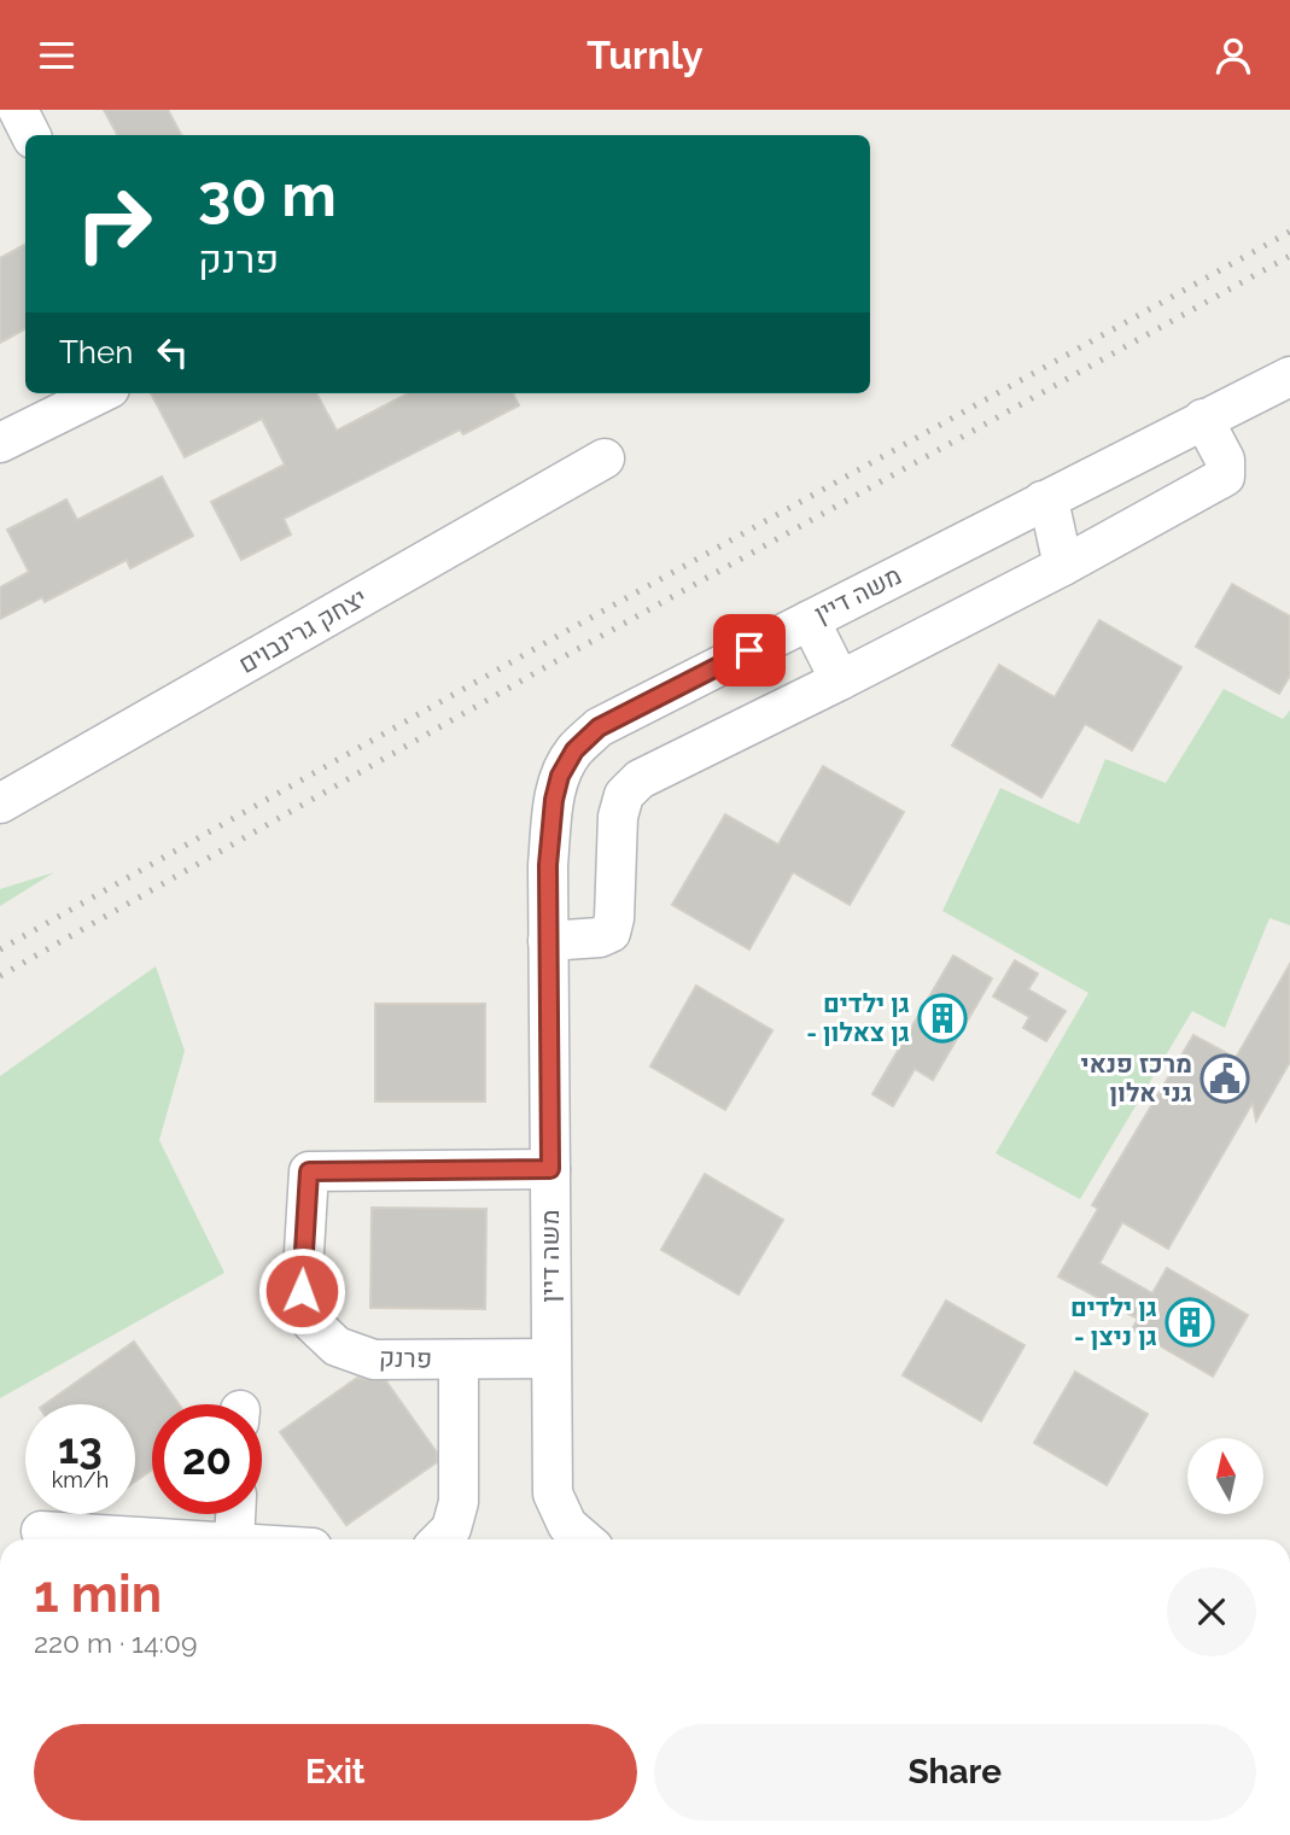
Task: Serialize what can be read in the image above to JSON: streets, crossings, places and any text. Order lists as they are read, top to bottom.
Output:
{
  "streets": {
    "street": ["משה דיין", "יצחק גרינבוים", "פרנק"]
  },
  "crossings": [
    ["משה דיין", "פרנק"]
  ],
  "places": {
    "building": ["גן ילדים - גן צאלון", "גן ילדים - גן ניצן"],
    "public building": ["מרכז פנאי גני אלון"]
  },
  "north": "top",
  "page": {
    "header": "Turnly",
    "turn": ["30 m", "פרנק"],
    "then": "Then",
    "speed": "13 km/h",
    "limit": "20",
    "heading": ["1 min", "220 m · 14:09"],
    "buttons": ["Exit", "Share"]
  }
}
